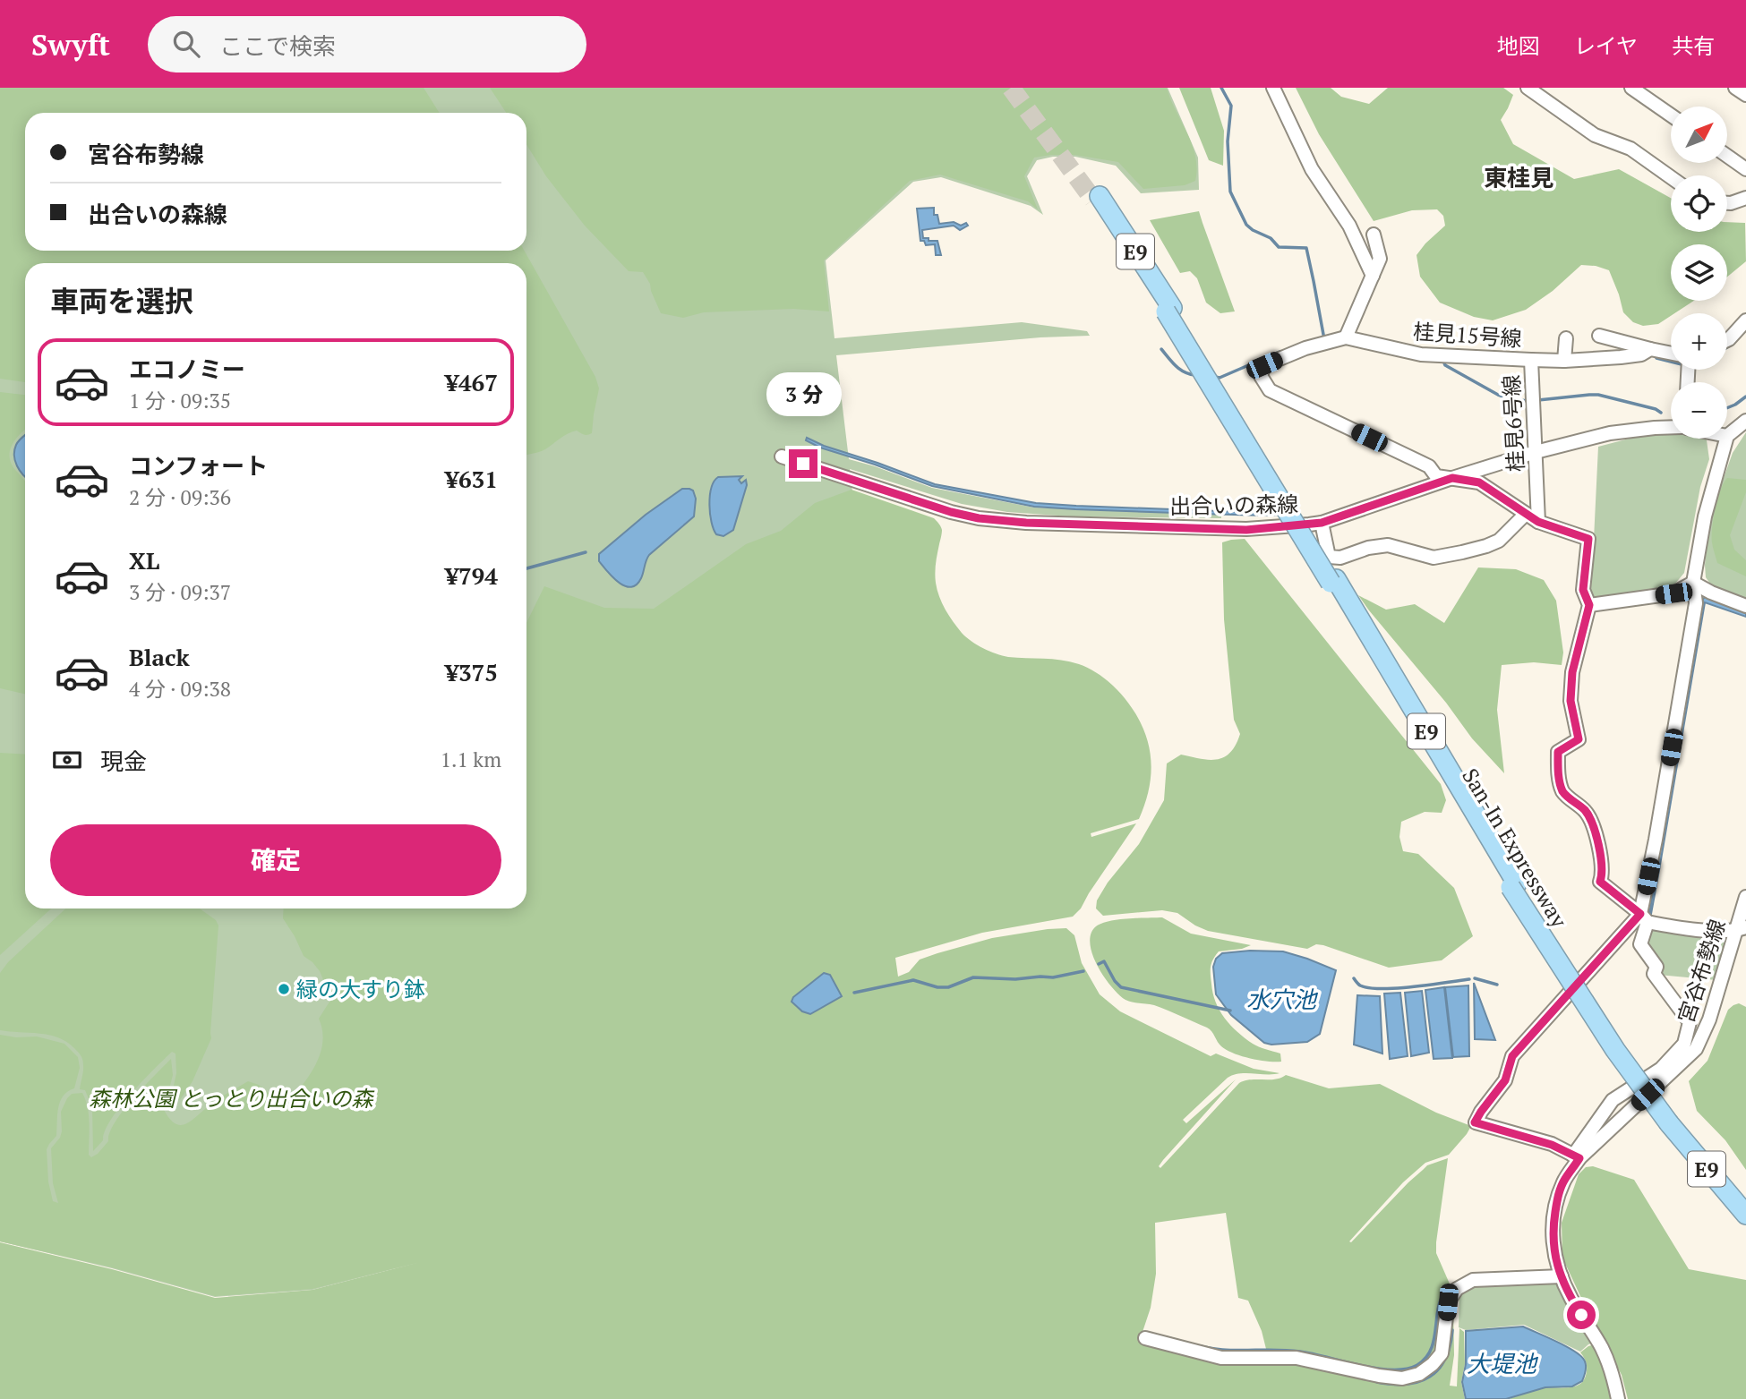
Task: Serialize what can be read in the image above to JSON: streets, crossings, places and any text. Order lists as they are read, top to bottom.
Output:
{
  "streets": {
    "highway": ["E9", "San-In Expressway"],
    "street": [
      "桂見15号線",
      "桂見6号線",
      "出合いの森線",
      "宮谷布勢線"
    ]
  },
  "crossings": [
    ["桂見15号線", "桂見6号線"],
    ["桂見15号線", "出合いの森線"],
    ["桂見6号線", "出合いの森線"]
  ],
  "districts": ["東桂見"],
  "water": ["水穴池", "大堤池"],
  "parks": ["森林公園 とっとり出合いの森"],
  "places": ["緑の大すり鉢"],
  "north": "top right",
  "page": {
    "header": "Swyft",
    "search": "ここで検索",
    "nav": ["地図", "レイヤ", "共有"],
    "map_buttons": ["+", "−"],
    "banner": ["宮谷布勢線", "出合いの森線"],
    "heading": "車両を選択",
    "list": [
      {
        "name": "エコノミー",
        "note": "1 分 · 09:35",
        "value": "¥467"
      },
      {
        "name": "コンフォート",
        "note": "2 分 · 09:36",
        "value": "¥631"
      },
      {
        "name": "XL",
        "note": "3 分 · 09:37",
        "value": "¥794"
      },
      {
        "name": "Black",
        "note": "4 分 · 09:38",
        "value": "¥375"
      }
    ],
    "bubble": "3 分",
    "pay": ["現金", "1.1 km"],
    "buttons": "確定"
  }
}
